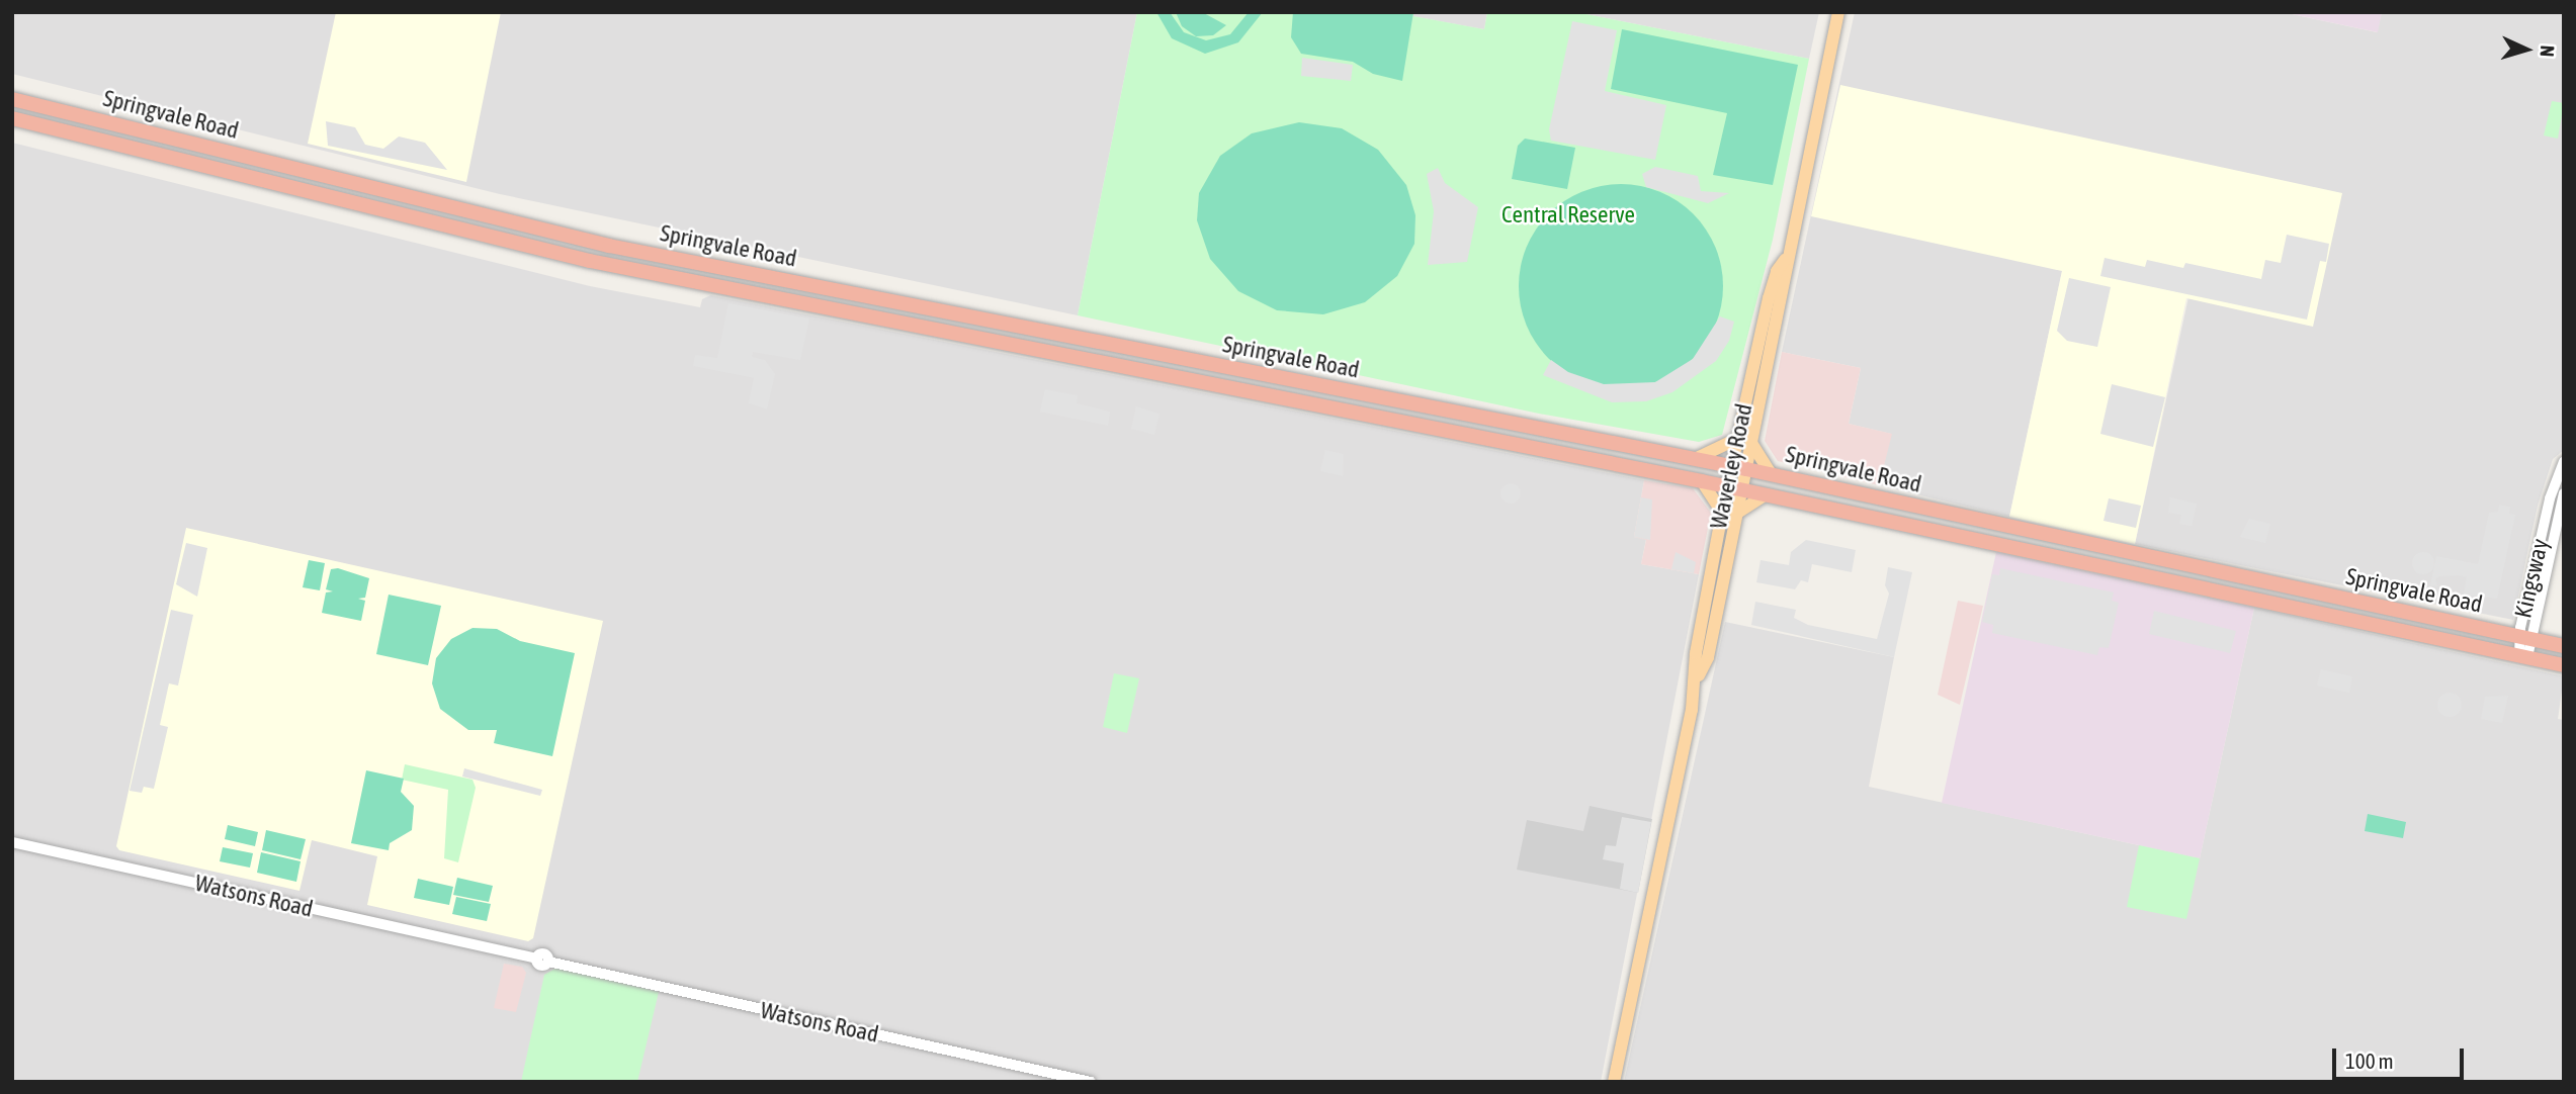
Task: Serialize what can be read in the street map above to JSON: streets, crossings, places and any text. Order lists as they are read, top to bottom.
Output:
{
  "streets": {
    "highway": ["Springvale Road"],
    "main road": ["Waverley Road"],
    "street": ["Kingsway", "Watsons Road"]
  },
  "crossings": [
    ["Springvale Road", "Waverley Road"],
    ["Springvale Road", "Kingsway"]
  ],
  "parks": ["Central Reserve"],
  "scale_bar": "100 m",
  "north": "right"
}
